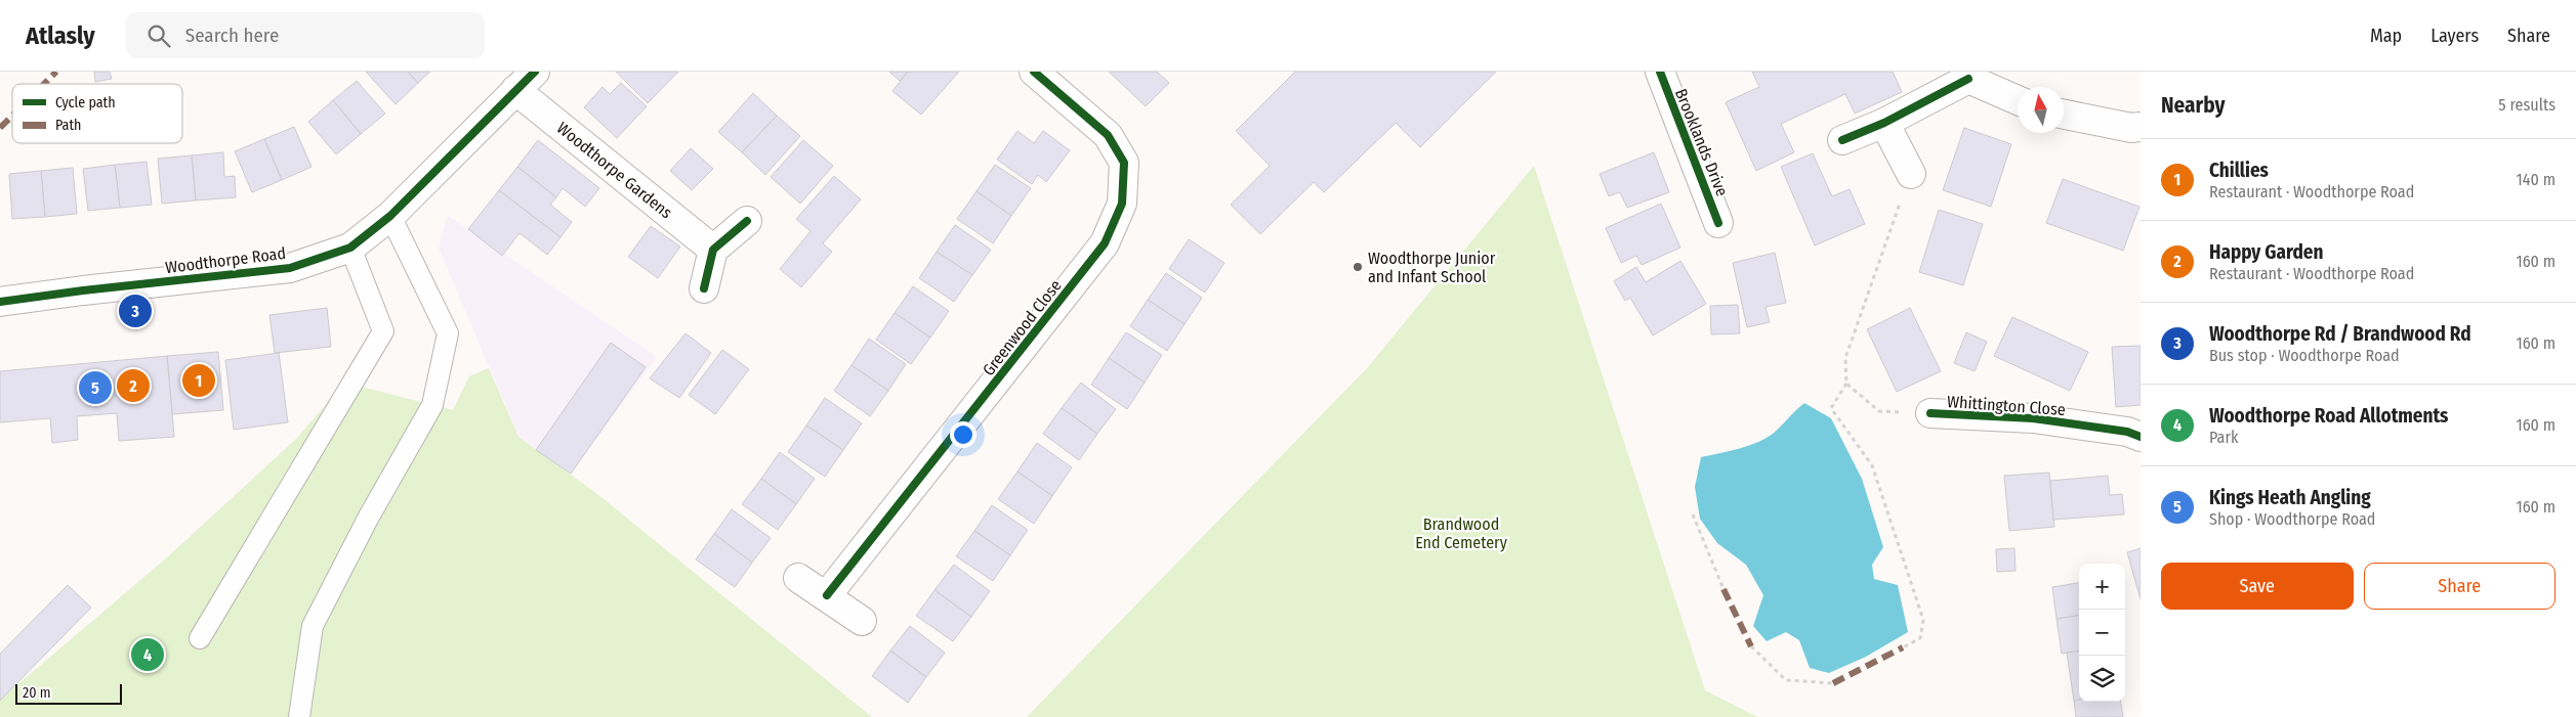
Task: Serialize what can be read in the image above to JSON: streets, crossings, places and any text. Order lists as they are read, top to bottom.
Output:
{
  "streets": {
    "street": [
      "Brooklands Drive",
      "Woodthorpe Gardens",
      "Woodthorpe Road",
      "Greenwood Close",
      "Whittington Close"
    ]
  },
  "crossings": [
    ["Woodthorpe Gardens", "Woodthorpe Road"]
  ],
  "parks": ["Brandwood End Cemetery"],
  "places": ["Woodthorpe Junior and Infant School"],
  "legend": ["Cycle path", "Path"],
  "scale_bar": "20 m",
  "north": "top",
  "page": {
    "header": "Atlasly",
    "search": "Search here",
    "nav": ["Map", "Layers", "Share"],
    "heading": ["Nearby", "5 results"],
    "list": [
      {
        "mark": "1",
        "name": "Chillies",
        "note": "Restaurant · Woodthorpe Road",
        "value": "140 m"
      },
      {
        "mark": "2",
        "name": "Happy Garden",
        "note": "Restaurant · Woodthorpe Road",
        "value": "160 m"
      },
      {
        "mark": "3",
        "name": "Woodthorpe Rd / Brandwood Rd",
        "note": "Bus stop · Woodthorpe Road",
        "value": "160 m"
      },
      {
        "mark": "4",
        "name": "Woodthorpe Road Allotments",
        "note": "Park",
        "value": "160 m"
      },
      {
        "mark": "5",
        "name": "Kings Heath Angling",
        "note": "Shop · Woodthorpe Road",
        "value": "160 m"
      }
    ],
    "pins": [
      "3",
      "1",
      "2",
      "5",
      "4"
    ],
    "buttons": ["Save", "Share"],
    "map_buttons": ["+", "−"],
    "scale": "20 m"
  }
}
